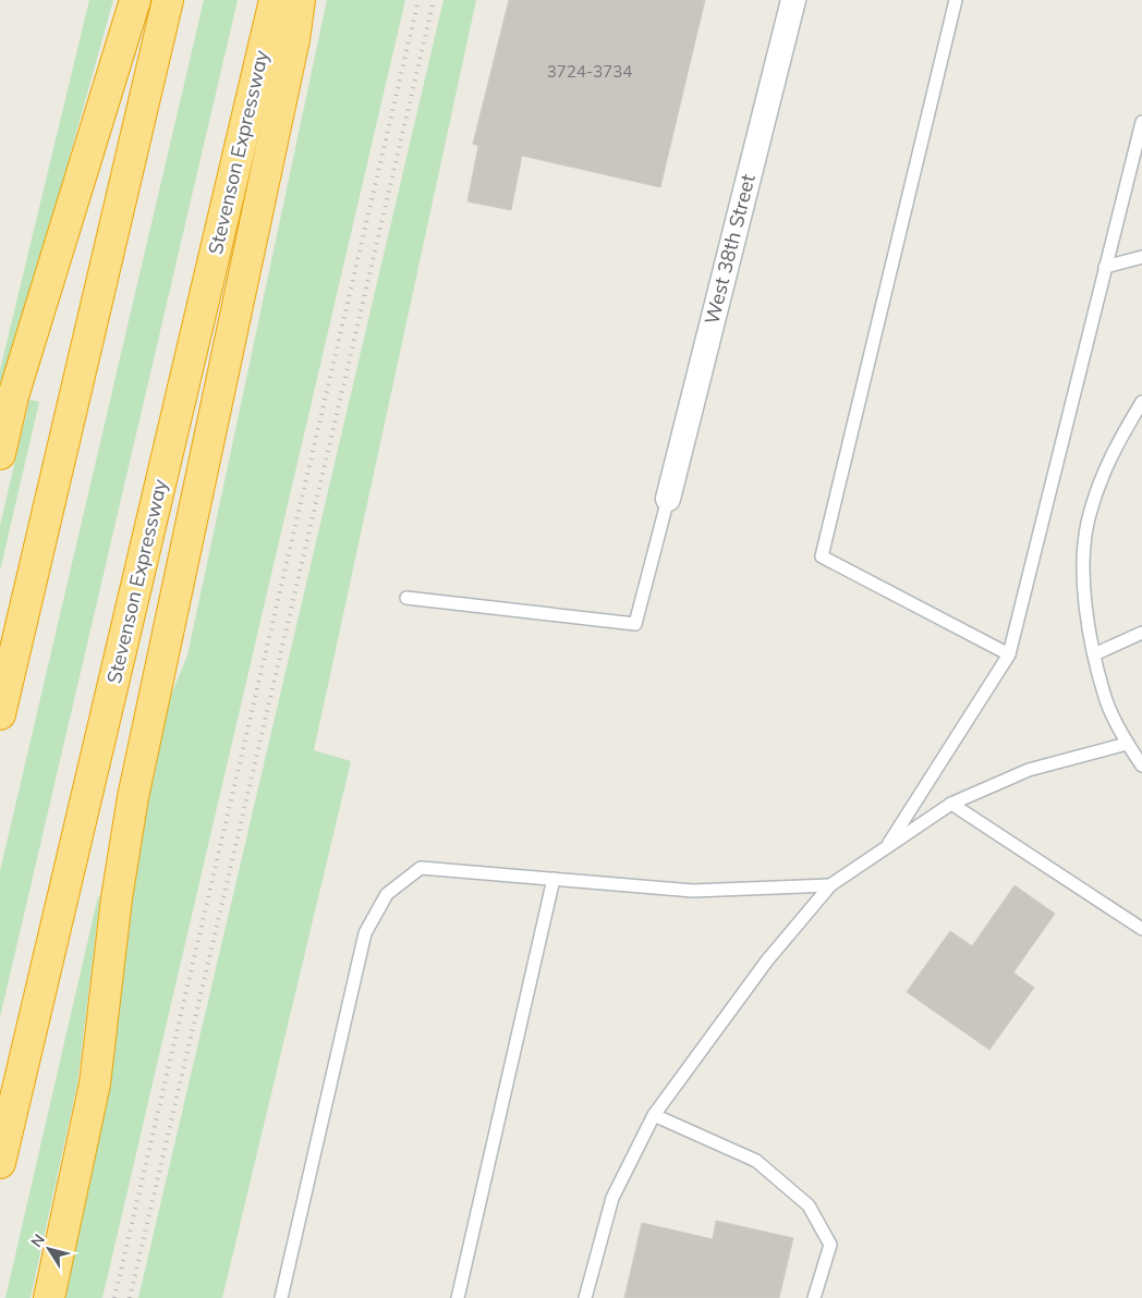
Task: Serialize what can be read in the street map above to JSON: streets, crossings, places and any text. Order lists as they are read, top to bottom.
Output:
{
  "streets": {
    "highway": ["Stevenson Expressway"],
    "street": ["West 38th Street"]
  },
  "house_numbers": ["3724-3734"],
  "north": "top left"
}
